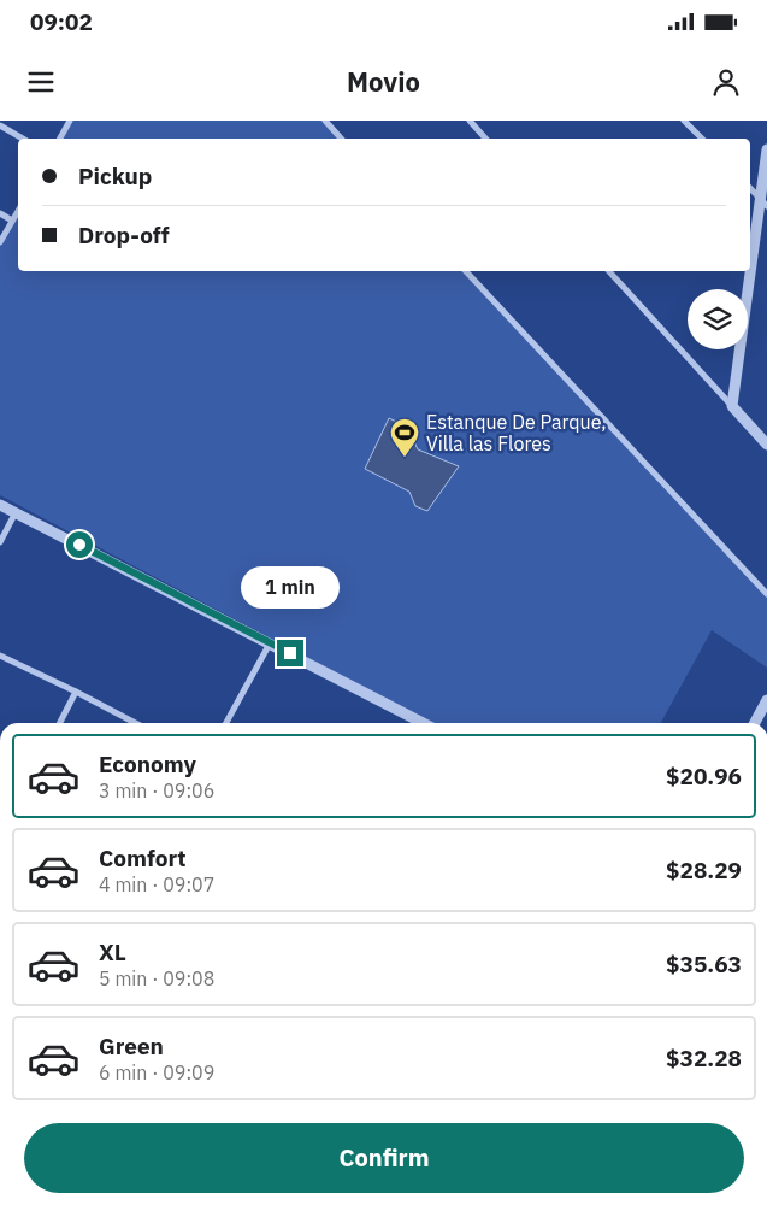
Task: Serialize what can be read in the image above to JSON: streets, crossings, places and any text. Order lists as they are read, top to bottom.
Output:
{
  "places": {
    "sports": ["Estanque De Parque, Villa las Flores"]
  },
  "page": {
    "status": "09:02",
    "header": "Movio",
    "banner": ["Pickup", "Drop-off"],
    "bubble": "1 min",
    "list": [
      {
        "name": "Economy",
        "note": "3 min · 09:06",
        "value": "$20.96"
      },
      {
        "name": "Comfort",
        "note": "4 min · 09:07",
        "value": "$28.29"
      },
      {
        "name": "XL",
        "note": "5 min · 09:08",
        "value": "$35.63"
      },
      {
        "name": "Green",
        "note": "6 min · 09:09",
        "value": "$32.28"
      }
    ],
    "buttons": "Confirm"
  }
}
